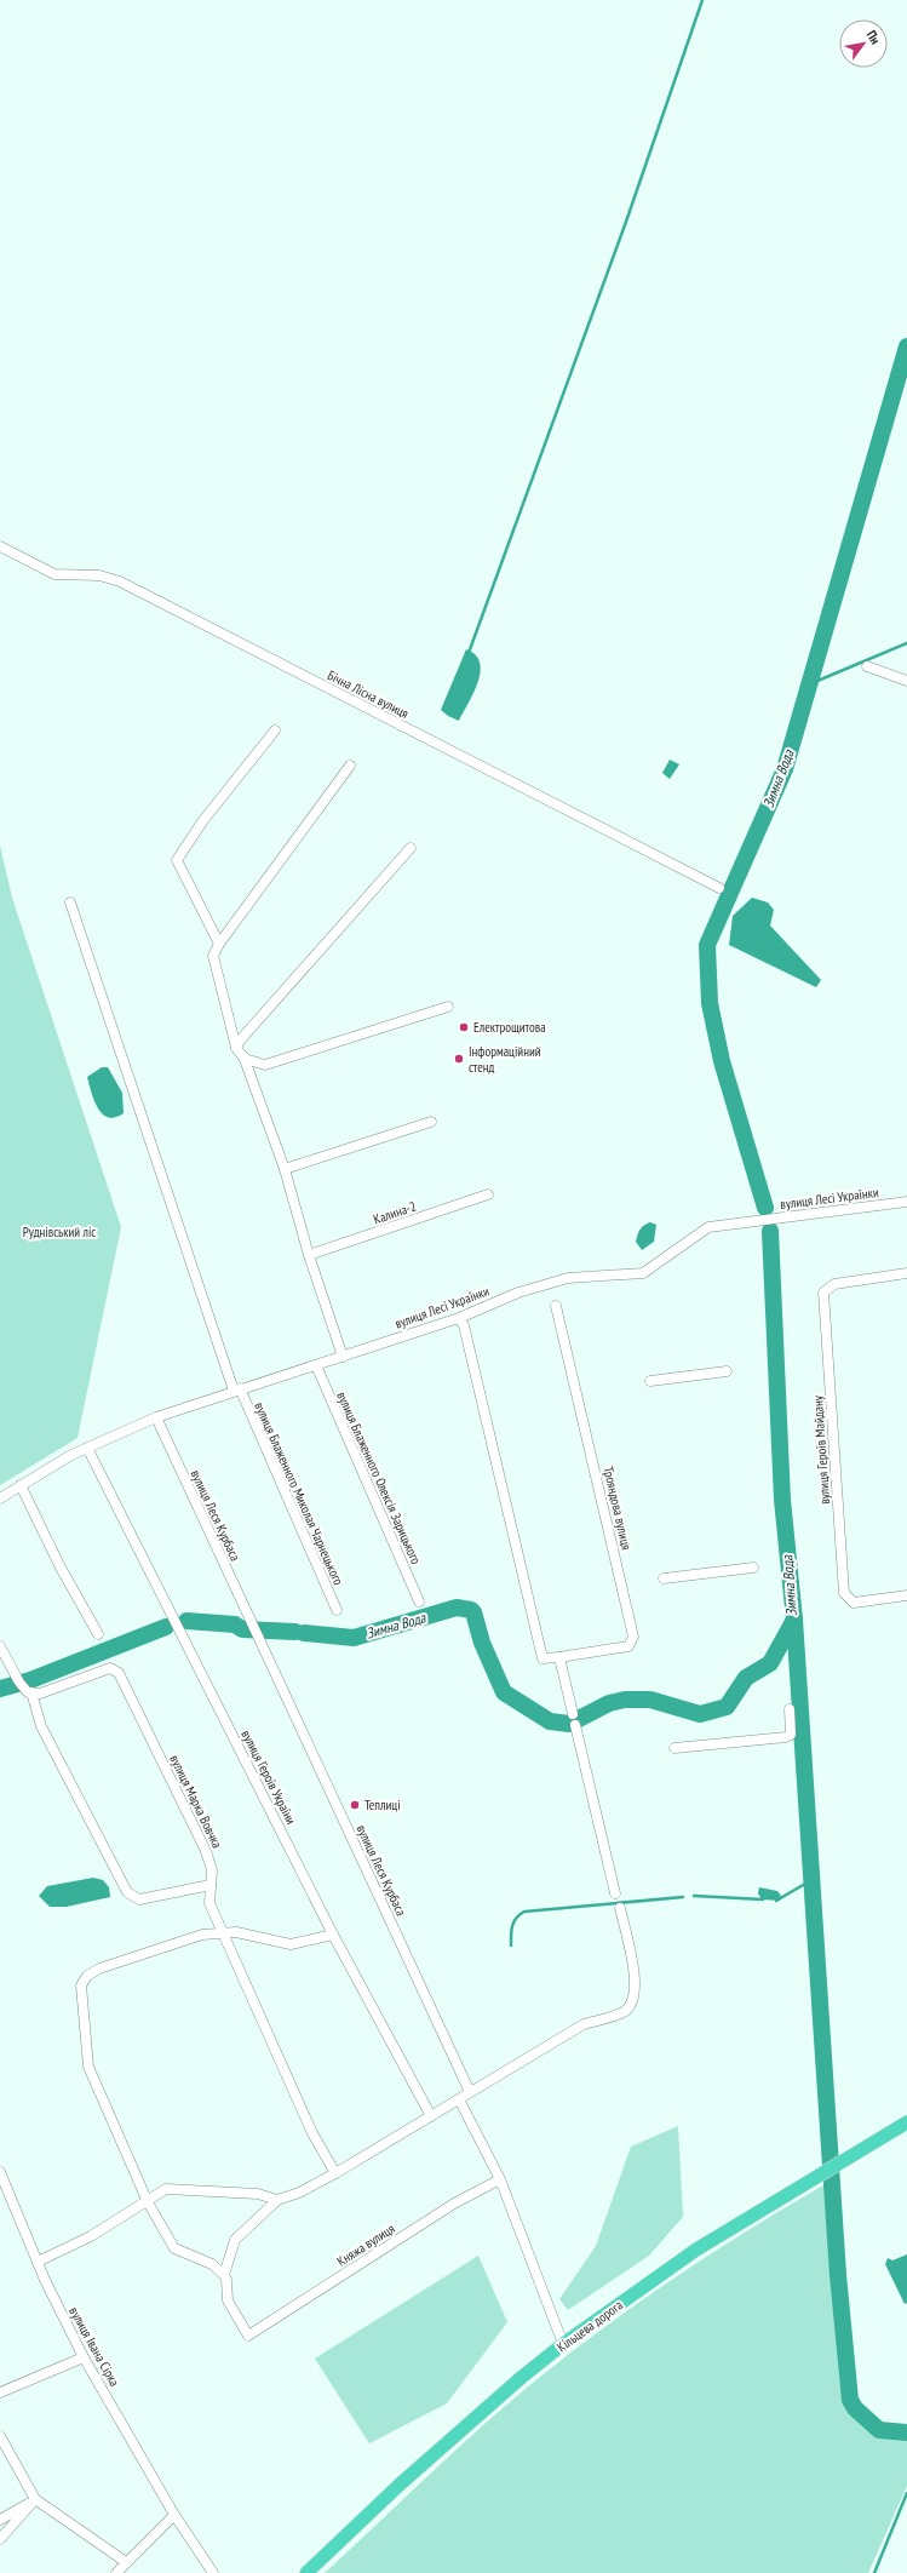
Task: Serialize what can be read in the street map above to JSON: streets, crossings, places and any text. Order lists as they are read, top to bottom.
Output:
{
  "streets": {
    "highway": ["Кільцева дорога"],
    "street": [
      "Бічна Лісна вулиця",
      "вулиця Лесі Українки",
      "Калина-2",
      "вулиця Героїв Майдану",
      "вулиця Блаженного Олексія Зарицького",
      "вулиця Блаженного Миколая Чарнецького",
      "Трояндова вулиця",
      "вулиця Леся Курбаса",
      "вулиця Героїв України",
      "вулиця Марка Вовчка",
      "Княжа вулиця",
      "вулиця Івана Сірка"
    ]
  },
  "crossings": [
    ["вулиця Лесі Українки", "вулиця Блаженного Олексія Зарицького"],
    ["вулиця Лесі Українки", "вулиця Блаженного Миколая Чарнецького"],
    ["вулиця Лесі Українки", "Трояндова вулиця"],
    ["вулиця Лесі Українки", "вулиця Леся Курбаса"],
    ["вулиця Лесі Українки", "вулиця Героїв України"]
  ],
  "water": ["Зимна Вода"],
  "parks": ["Руднівський ліс"],
  "places": ["Електрощитова", "Інформаційний стенд", "Теплиці"],
  "north": "top right"
}
